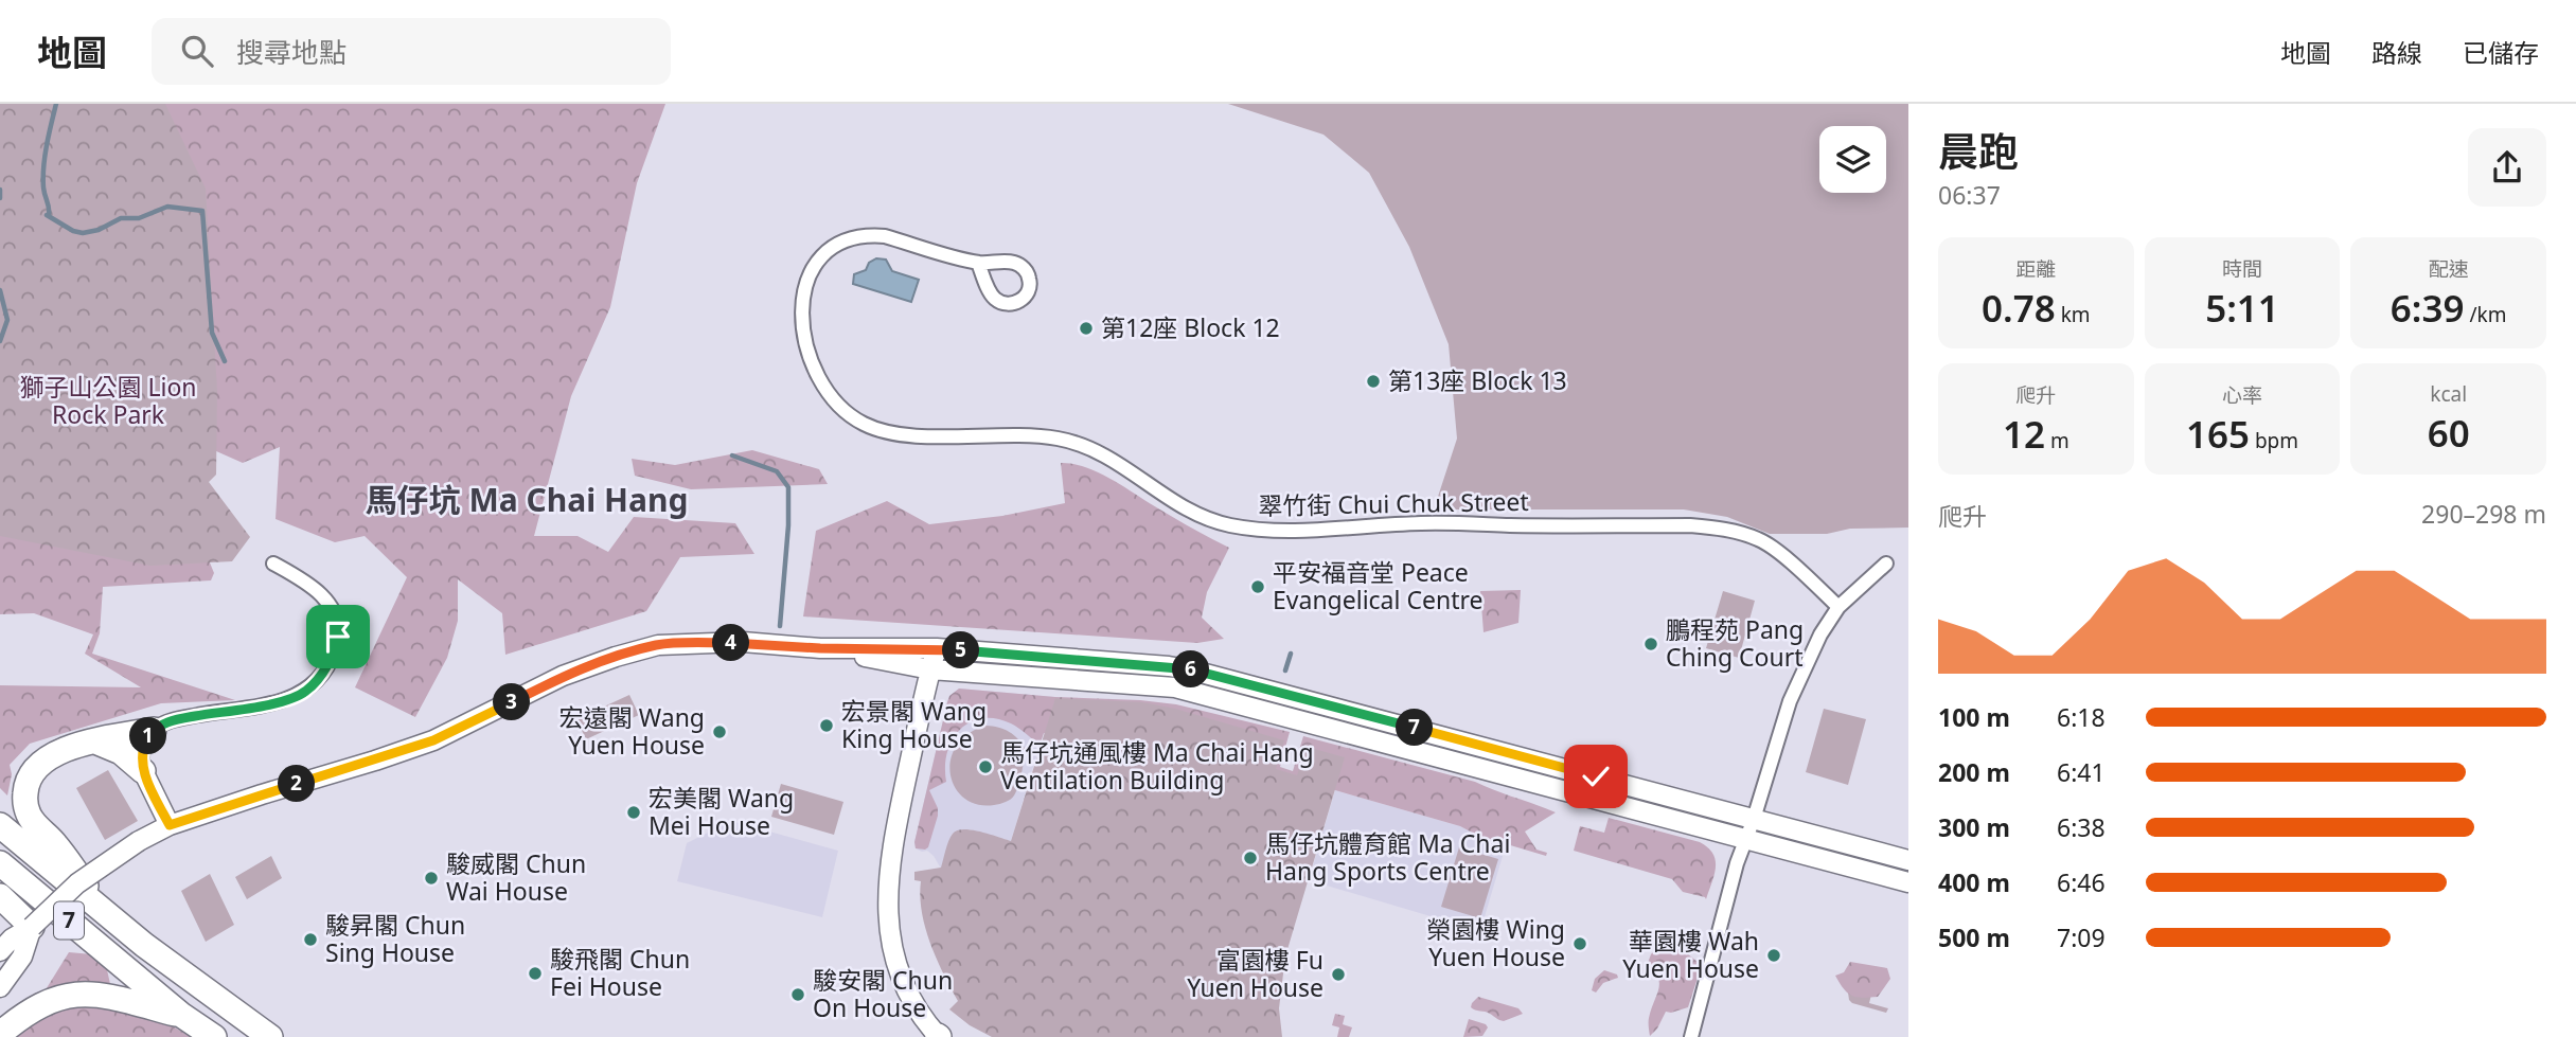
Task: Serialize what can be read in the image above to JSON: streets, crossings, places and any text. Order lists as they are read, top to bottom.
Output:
{
  "streets": {
    "highway": ["7"],
    "street": ["翠竹街 Chui Chuk Street"]
  },
  "districts": ["馬仔坑 Ma Chai Hang"],
  "parks": ["獅子山公園 Lion Rock Park"],
  "places": [
    "第12座 Block 12",
    "第13座 Block 13",
    "平安福音堂 Peace Evangelical Centre",
    "鵬程苑 Pang Ching Court",
    "宏景閣 Wang King House",
    "宏遠閣 Wang Yuen House",
    "馬仔坑通風樓 Ma Chai Hang Ventilation Building",
    "宏美閣 Wang Mei House",
    "馬仔坑體育館 Ma Chai Hang Sports Centre",
    "駿威閣 Chun Wai House",
    "駿昇閣 Chun Sing House",
    "榮園樓 Wing Yuen House",
    "華園樓 Wah Yuen House",
    "駿飛閣 Chun Fei House",
    "富園樓 Fu Yuen House",
    "駿安閣 Chun On House"
  ],
  "page": {
    "header": "地圖",
    "search": "搜尋地點",
    "nav": ["地圖", "路線", "已儲存"],
    "heading": ["晨跑", "06:37"],
    "stats": [
      ["距離", "0.78 km"],
      ["時間", "5:11"],
      ["配速", "6:39 /km"],
      ["爬升", "12 m"],
      ["心率", "165 bpm"],
      ["kcal", "60"]
    ],
    "chart": ["爬升", "290–298 m"],
    "pins": [
      "4",
      "5",
      "6",
      "3",
      "7",
      "1",
      "2"
    ],
    "list": [
      {
        "name": "100 m",
        "note": "6:18"
      },
      {
        "name": "200 m",
        "note": "6:41"
      },
      {
        "name": "300 m",
        "note": "6:38"
      },
      {
        "name": "400 m",
        "note": "6:46"
      },
      {
        "name": "500 m",
        "note": "7:09"
      }
    ]
  }
}
